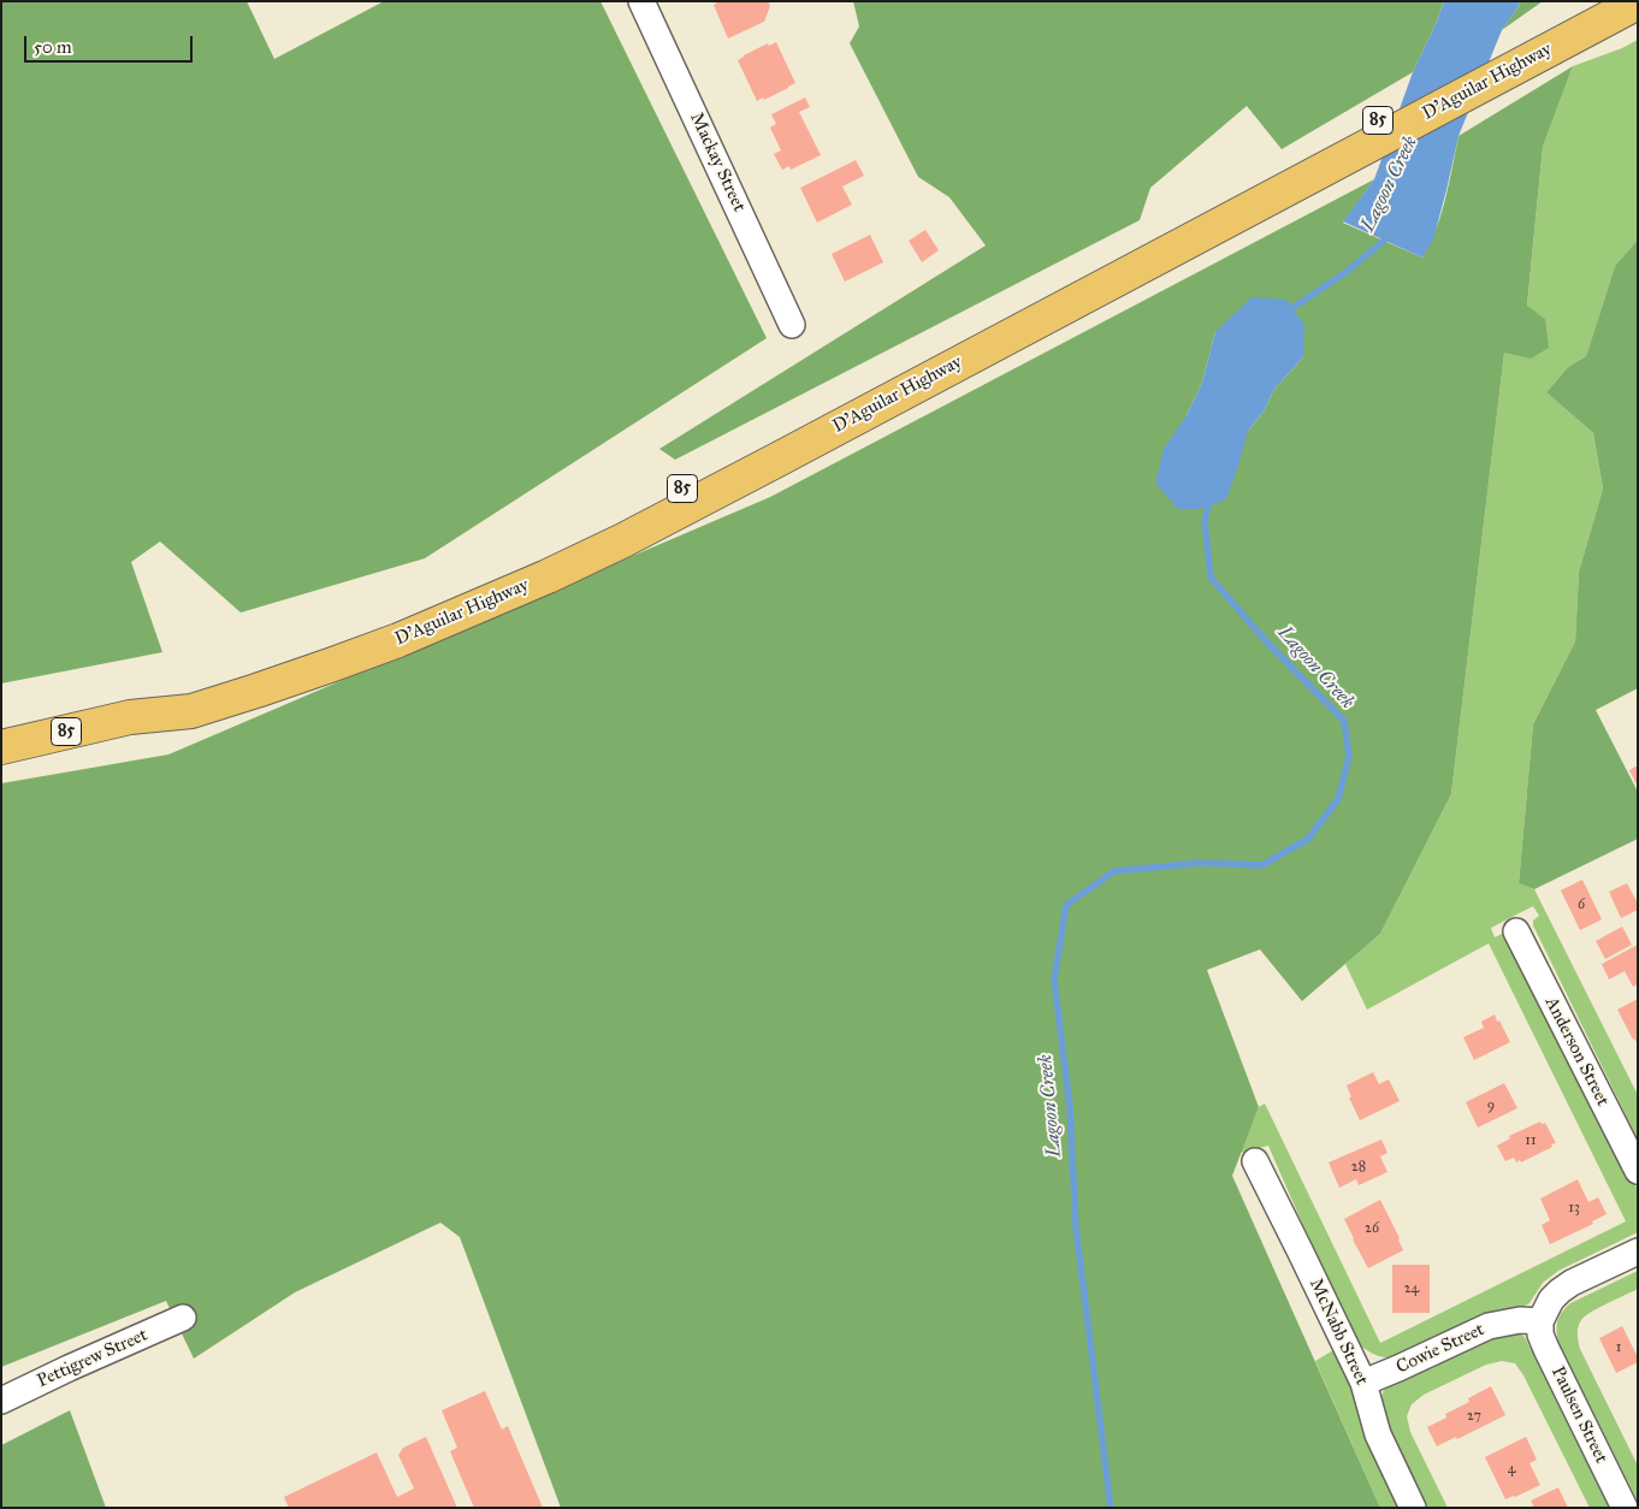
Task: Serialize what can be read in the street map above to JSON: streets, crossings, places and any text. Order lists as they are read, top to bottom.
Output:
{
  "streets": {
    "highway": ["D'Aguilar Highway", "85"],
    "street": [
      "Mackay Street",
      "Anderson Street",
      "McNabb Street",
      "Cowie Street",
      "Pettigrew Street",
      "Paulsen Street"
    ]
  },
  "crossings": [
    ["McNabb Street", "Cowie Street"],
    ["Cowie Street", "Paulsen Street"]
  ],
  "water": ["Lagoon Creek"],
  "house_numbers": [
    "6",
    "9",
    "11",
    "28",
    "13",
    "26",
    "24",
    "1",
    "27",
    "4"
  ],
  "scale_bar": "50 m"
}
